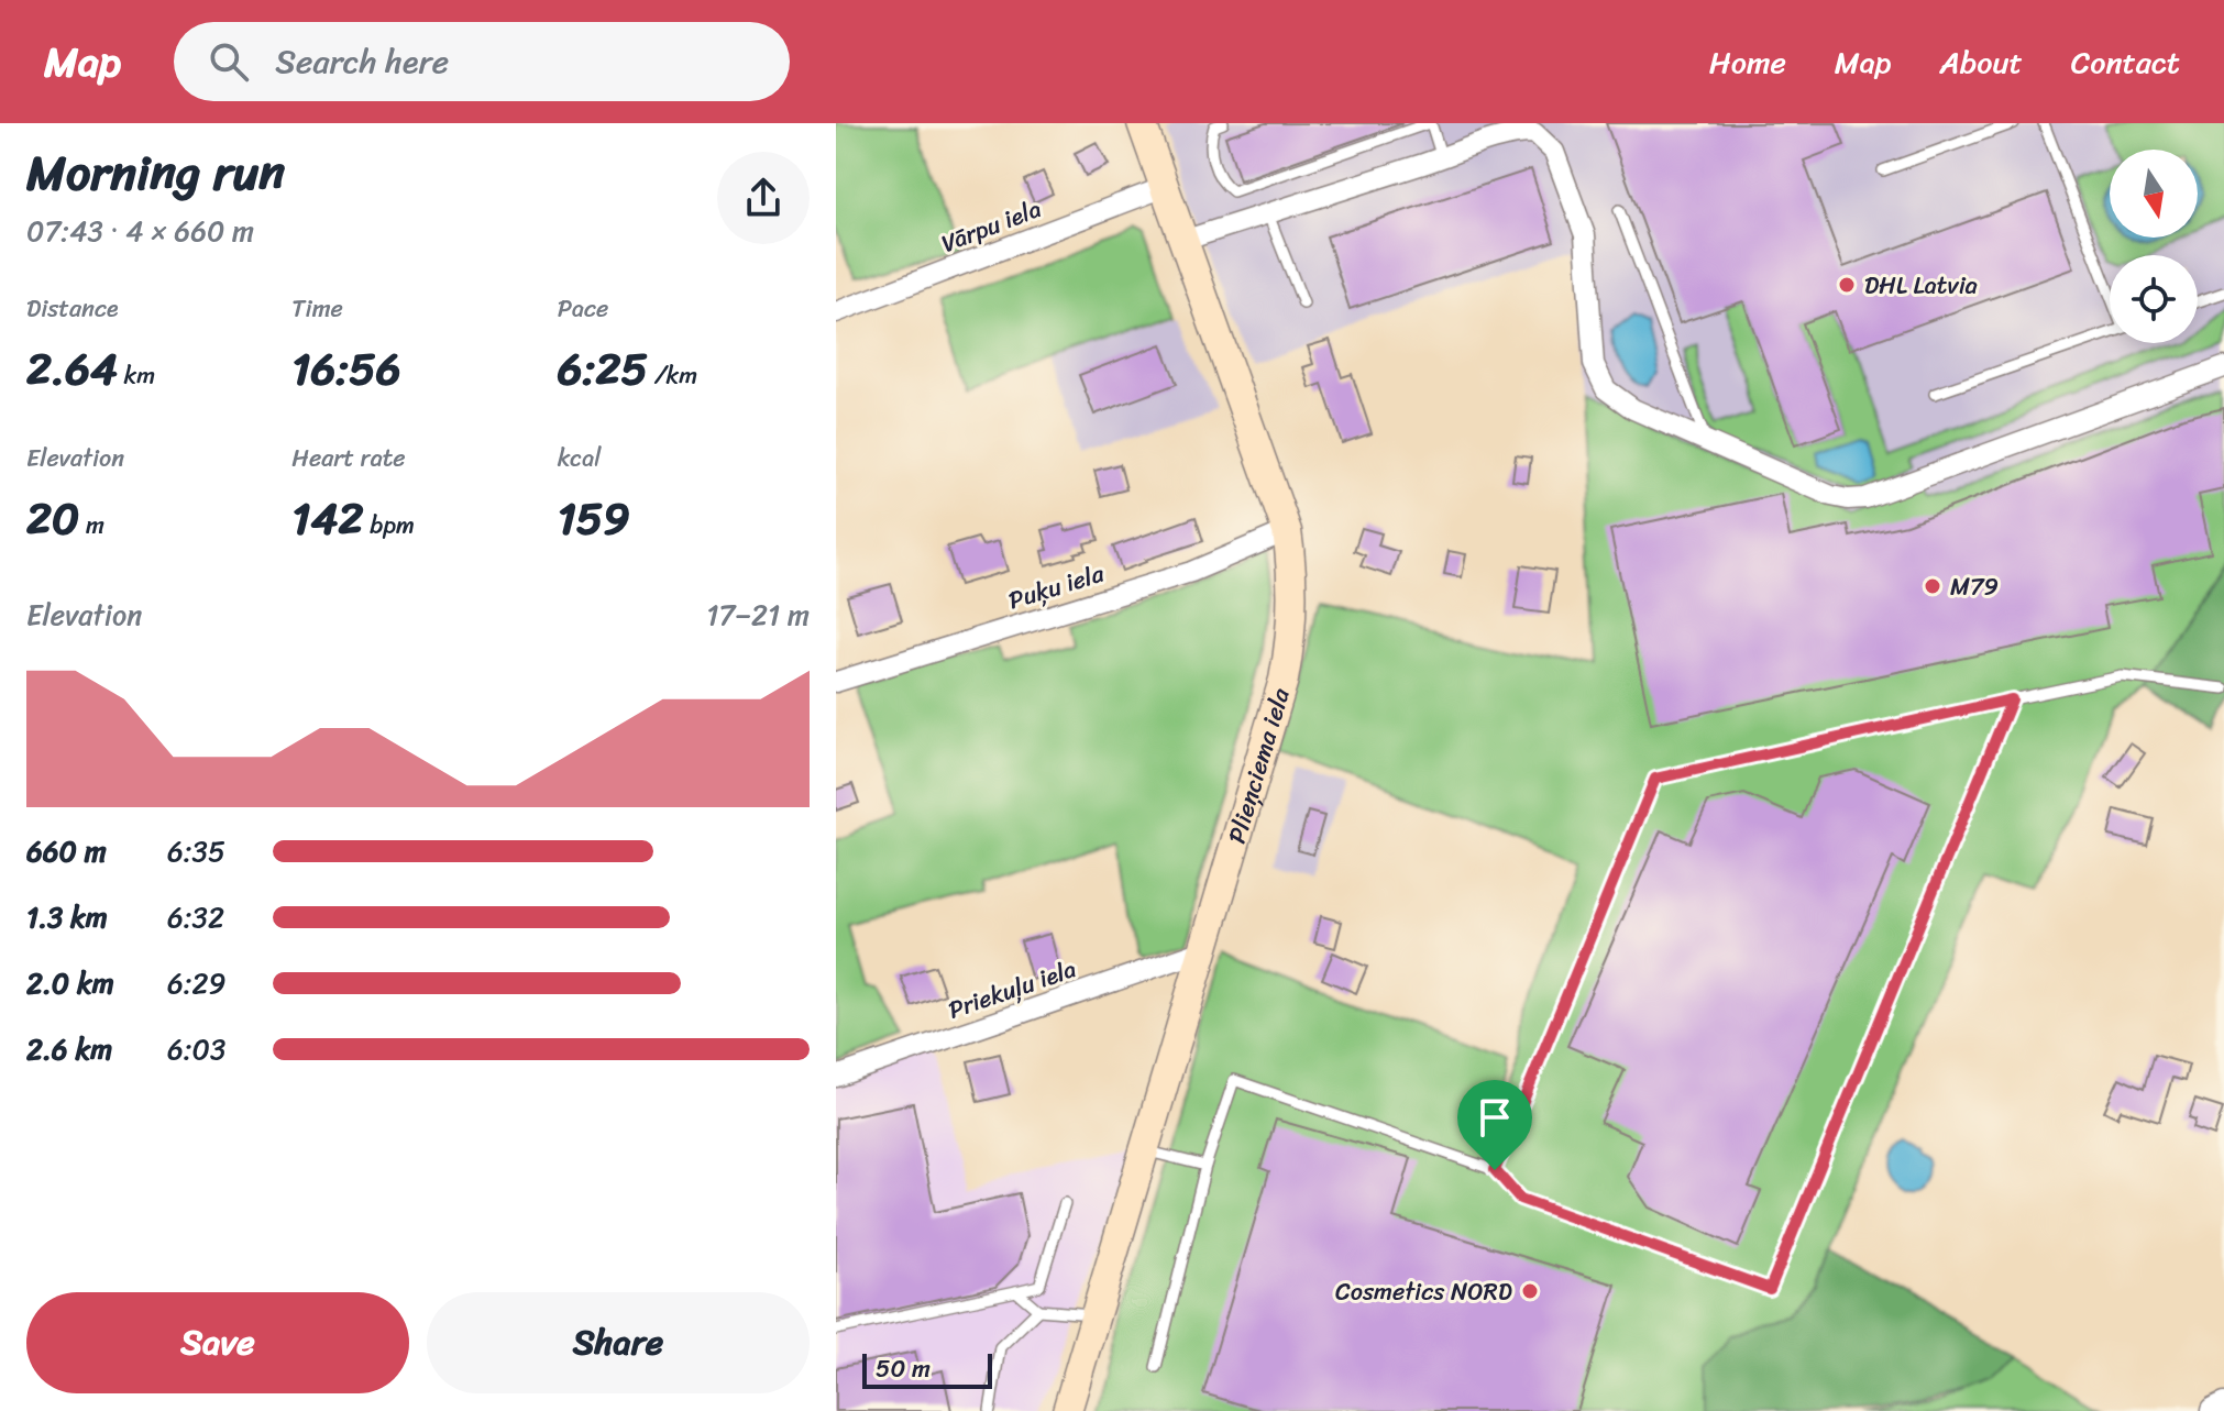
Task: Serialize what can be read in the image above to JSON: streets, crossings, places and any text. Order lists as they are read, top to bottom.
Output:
{
  "streets": {
    "main road": ["Plieņciema iela"],
    "street": ["Vārpu iela", "Puķu iela", "Priekuļu iela"]
  },
  "crossings": [
    ["Vārpu iela", "Plieņciema iela"],
    ["Puķu iela", "Plieņciema iela"],
    ["Plieņciema iela", "Priekuļu iela"]
  ],
  "places": ["DHL Latvia", "M79", "Cosmetics NORD"],
  "scale_bar": "50 m",
  "north": "bottom",
  "page": {
    "header": "Map",
    "search": "Search here",
    "nav": [
      "Home",
      "Map",
      "About",
      "Contact"
    ],
    "heading": ["Morning run", "07:43 · 4 × 660 m"],
    "stats": [
      ["Distance", "2.64 km"],
      ["Time", "16:56"],
      ["Pace", "6:25 /km"],
      ["Elevation", "20 m"],
      ["Heart rate", "142 bpm"],
      ["kcal", "159"]
    ],
    "chart": ["Elevation", "17–21 m"],
    "list": [
      {
        "name": "660 m",
        "note": "6:35"
      },
      {
        "name": "1.3 km",
        "note": "6:32"
      },
      {
        "name": "2.0 km",
        "note": "6:29"
      },
      {
        "name": "2.6 km",
        "note": "6:03"
      }
    ],
    "buttons": ["Save", "Share"],
    "scale": "50 m"
  }
}
